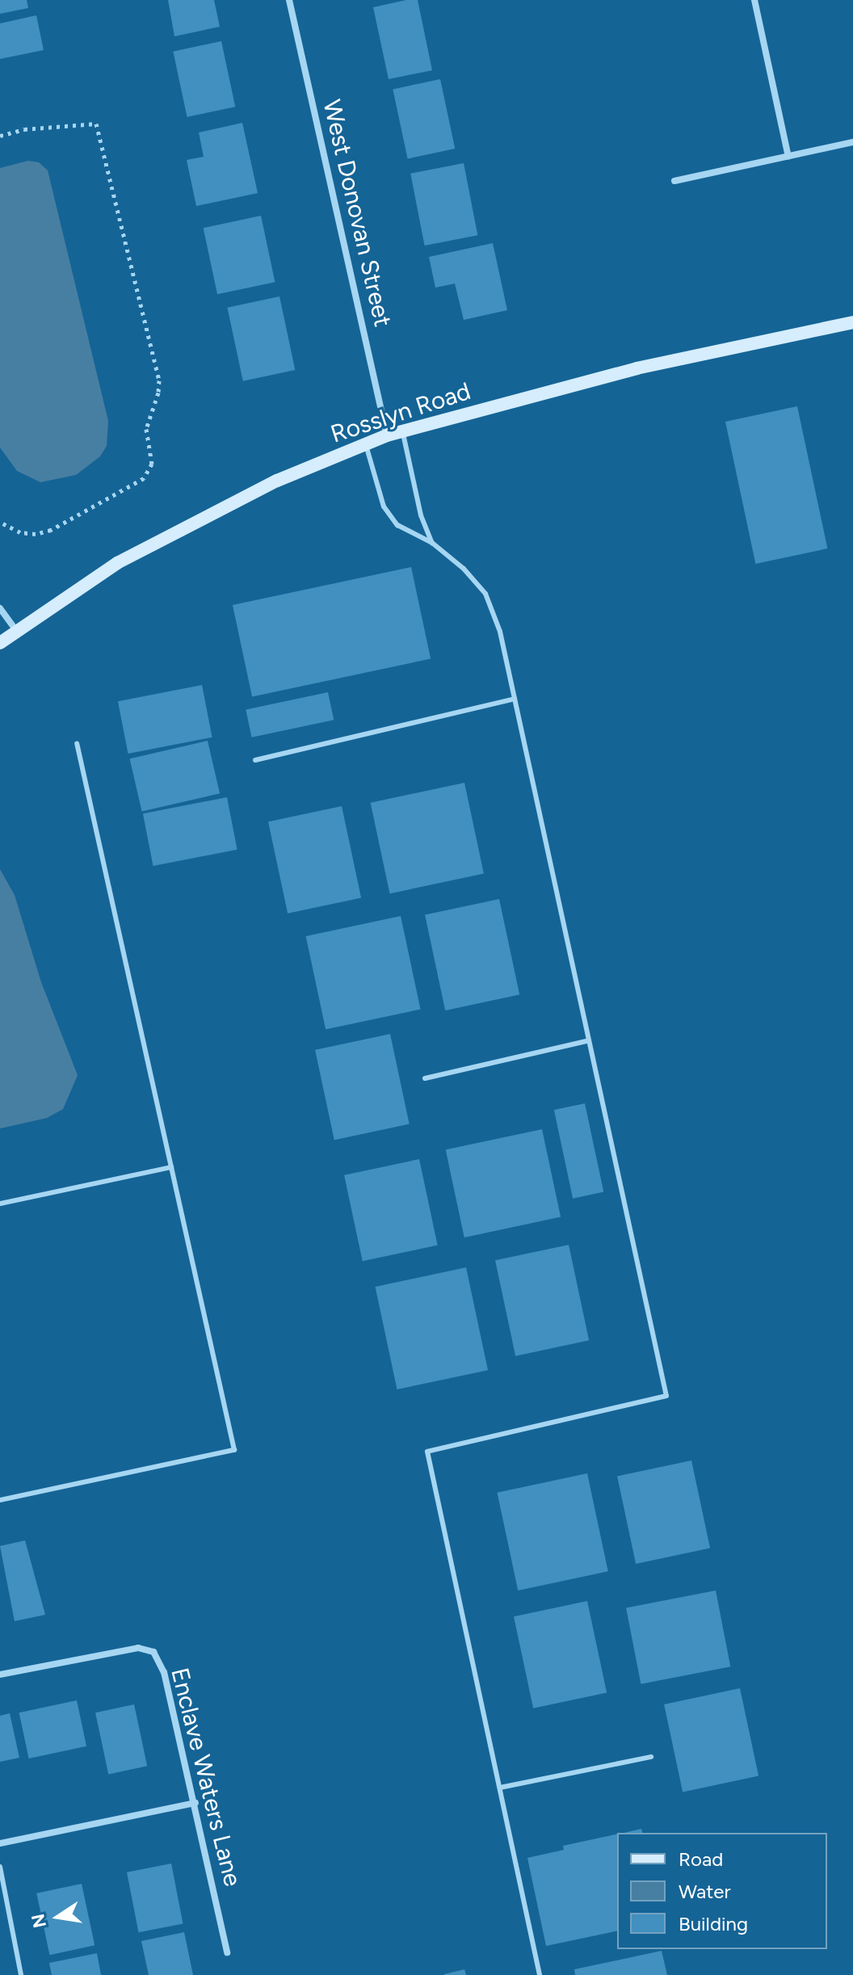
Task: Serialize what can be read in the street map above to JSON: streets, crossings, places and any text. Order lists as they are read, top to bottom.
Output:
{
  "streets": {
    "street": ["West Donovan Street", "Rosslyn Road", "Enclave Waters Lane"]
  },
  "crossings": [
    ["West Donovan Street", "Rosslyn Road"]
  ],
  "legend": ["Road", "Water", "Building"],
  "north": "left"
}
